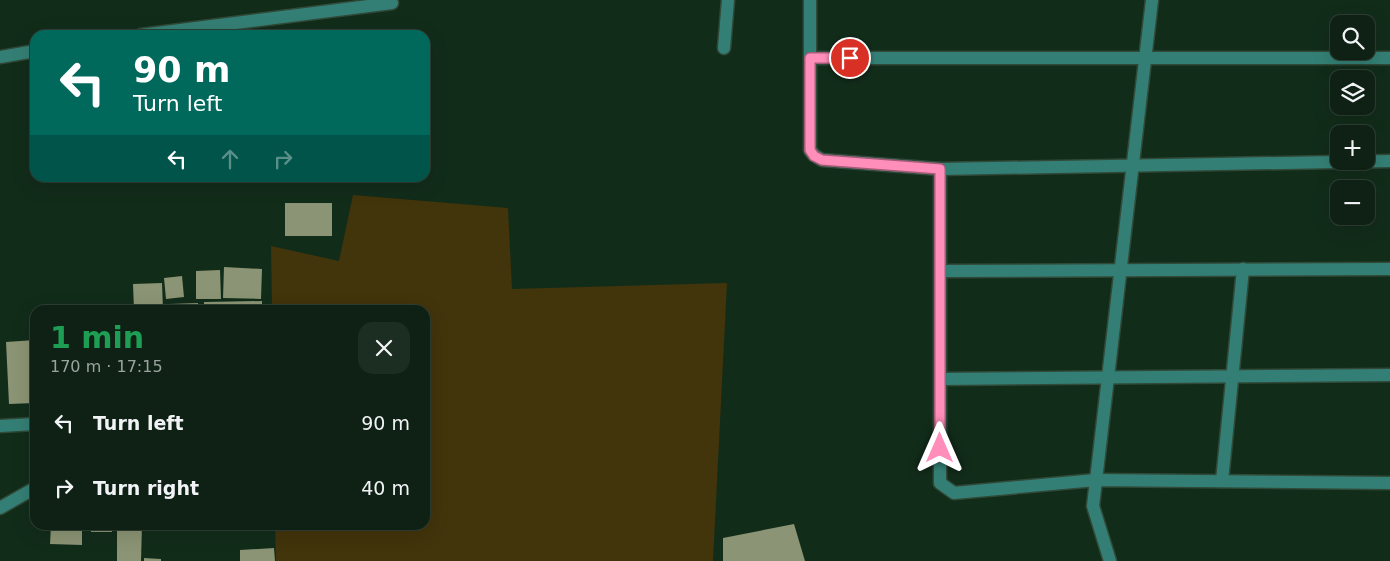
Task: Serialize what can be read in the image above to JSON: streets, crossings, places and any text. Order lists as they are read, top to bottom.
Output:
{
  "page": {
    "map_buttons": ["+", "−"],
    "turn": ["90 m", "Turn left"],
    "heading": ["1 min", "170 m · 17:15"],
    "list": [
      {
        "name": "Turn left",
        "value": "90 m"
      },
      {
        "name": "Turn right",
        "value": "40 m"
      }
    ]
  }
}
